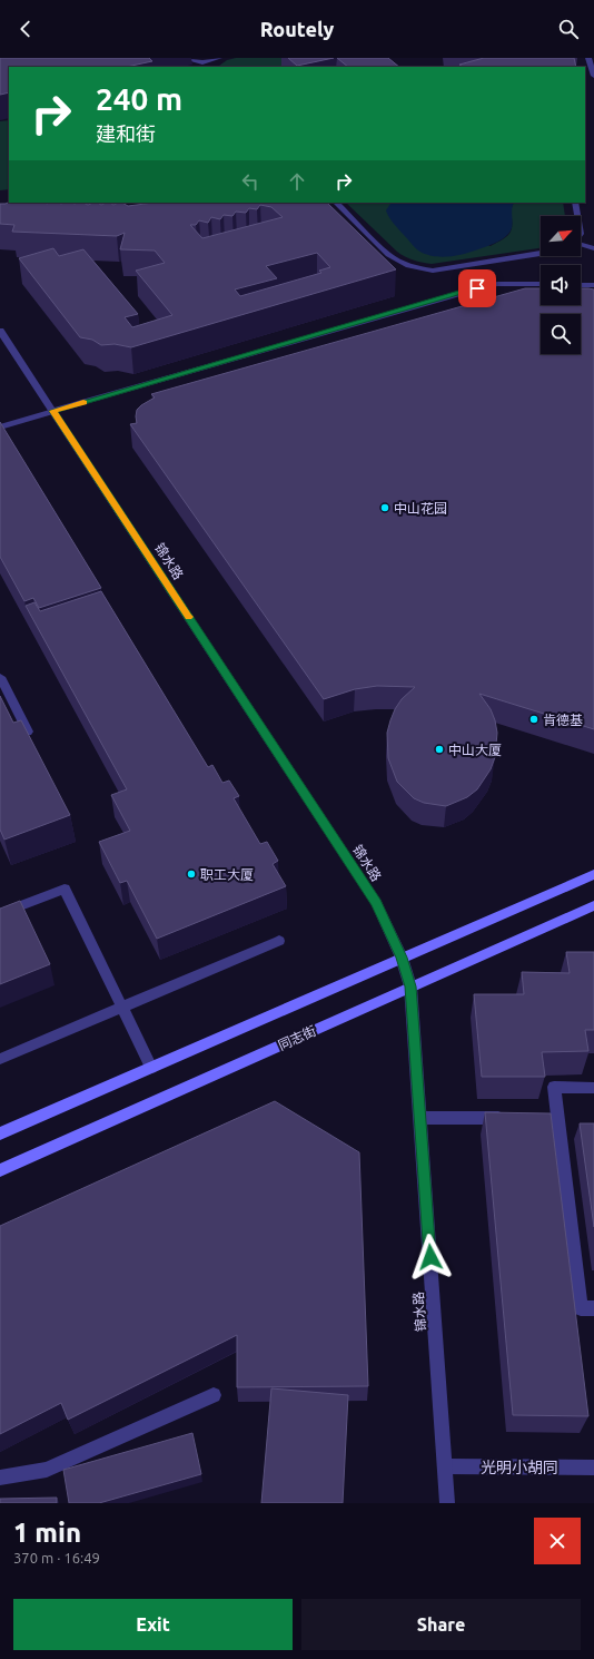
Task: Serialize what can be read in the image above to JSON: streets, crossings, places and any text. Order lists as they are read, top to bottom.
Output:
{
  "streets": {
    "main road": ["同志街"],
    "street": ["锦水路", "光明小胡同"]
  },
  "crossings": [
    ["锦水路", "同志街"],
    ["锦水路", "光明小胡同"]
  ],
  "places": [
    "中山花园",
    "肯德基",
    "中山大厦",
    "职工大厦"
  ],
  "north": "top right",
  "page": {
    "header": "Routely",
    "turn": ["240 m", "建和街"],
    "heading": ["1 min", "370 m · 16:49"],
    "buttons": ["Exit", "Share"]
  }
}
